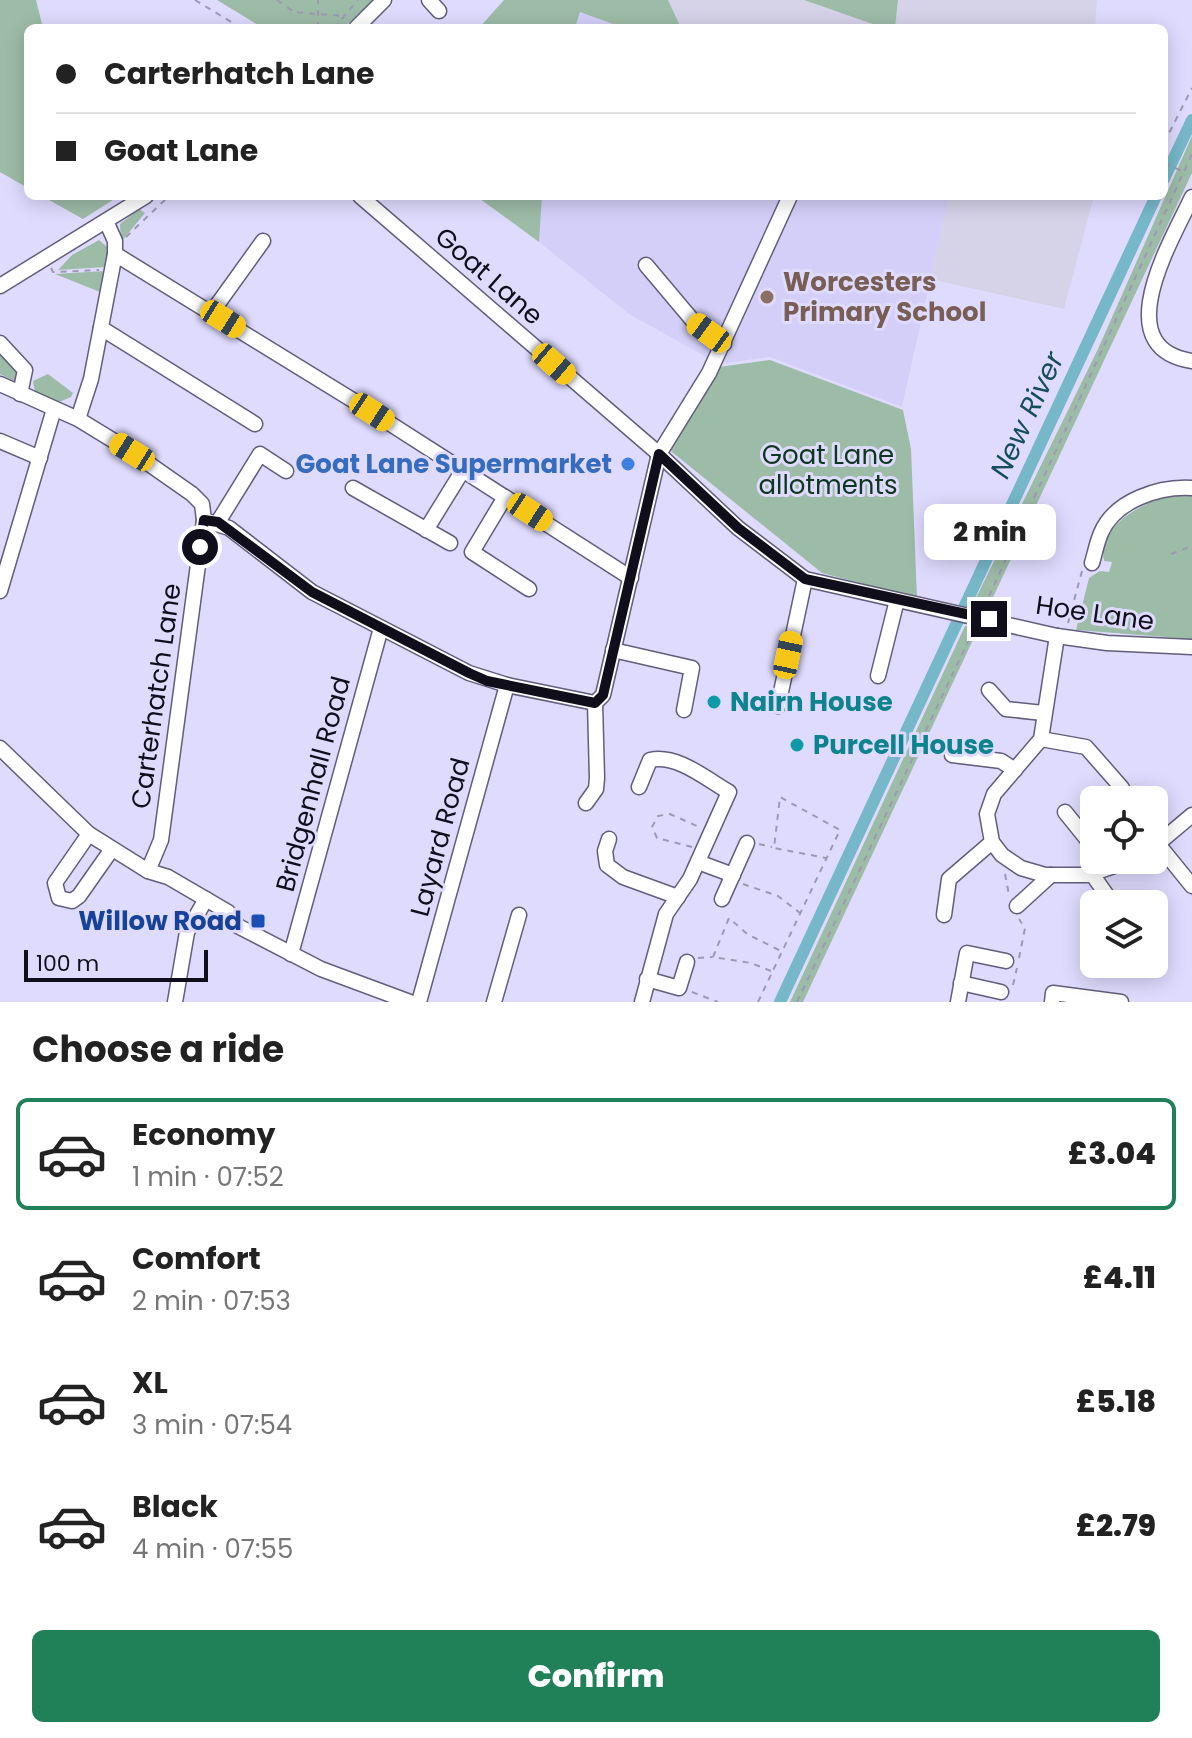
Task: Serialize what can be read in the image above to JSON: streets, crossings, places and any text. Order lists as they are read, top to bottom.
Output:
{
  "streets": {
    "street": [
      "Goat Lane",
      "Hoe Lane",
      "Carterhatch Lane",
      "Bridgenhall Road",
      "Layard Road"
    ]
  },
  "crossings": [
    ["Goat Lane", "Hoe Lane"]
  ],
  "water": ["New River"],
  "parks": ["Goat Lane allotments"],
  "places": {
    "other": [
      "Worcesters Primary School",
      "Goat Lane Supermarket",
      "Nairn House",
      "Purcell House"
    ],
    "transit": ["Willow Road"]
  },
  "scale_bar": "100 m",
  "page": {
    "banner": ["Carterhatch Lane", "Goat Lane"],
    "bubble": "2 min",
    "scale": "100 m",
    "heading": "Choose a ride",
    "list": [
      {
        "name": "Economy",
        "note": "1 min · 07:52",
        "value": "£3.04"
      },
      {
        "name": "Comfort",
        "note": "2 min · 07:53",
        "value": "£4.11"
      },
      {
        "name": "XL",
        "note": "3 min · 07:54",
        "value": "£5.18"
      },
      {
        "name": "Black",
        "note": "4 min · 07:55",
        "value": "£2.79"
      }
    ],
    "buttons": "Confirm"
  }
}
